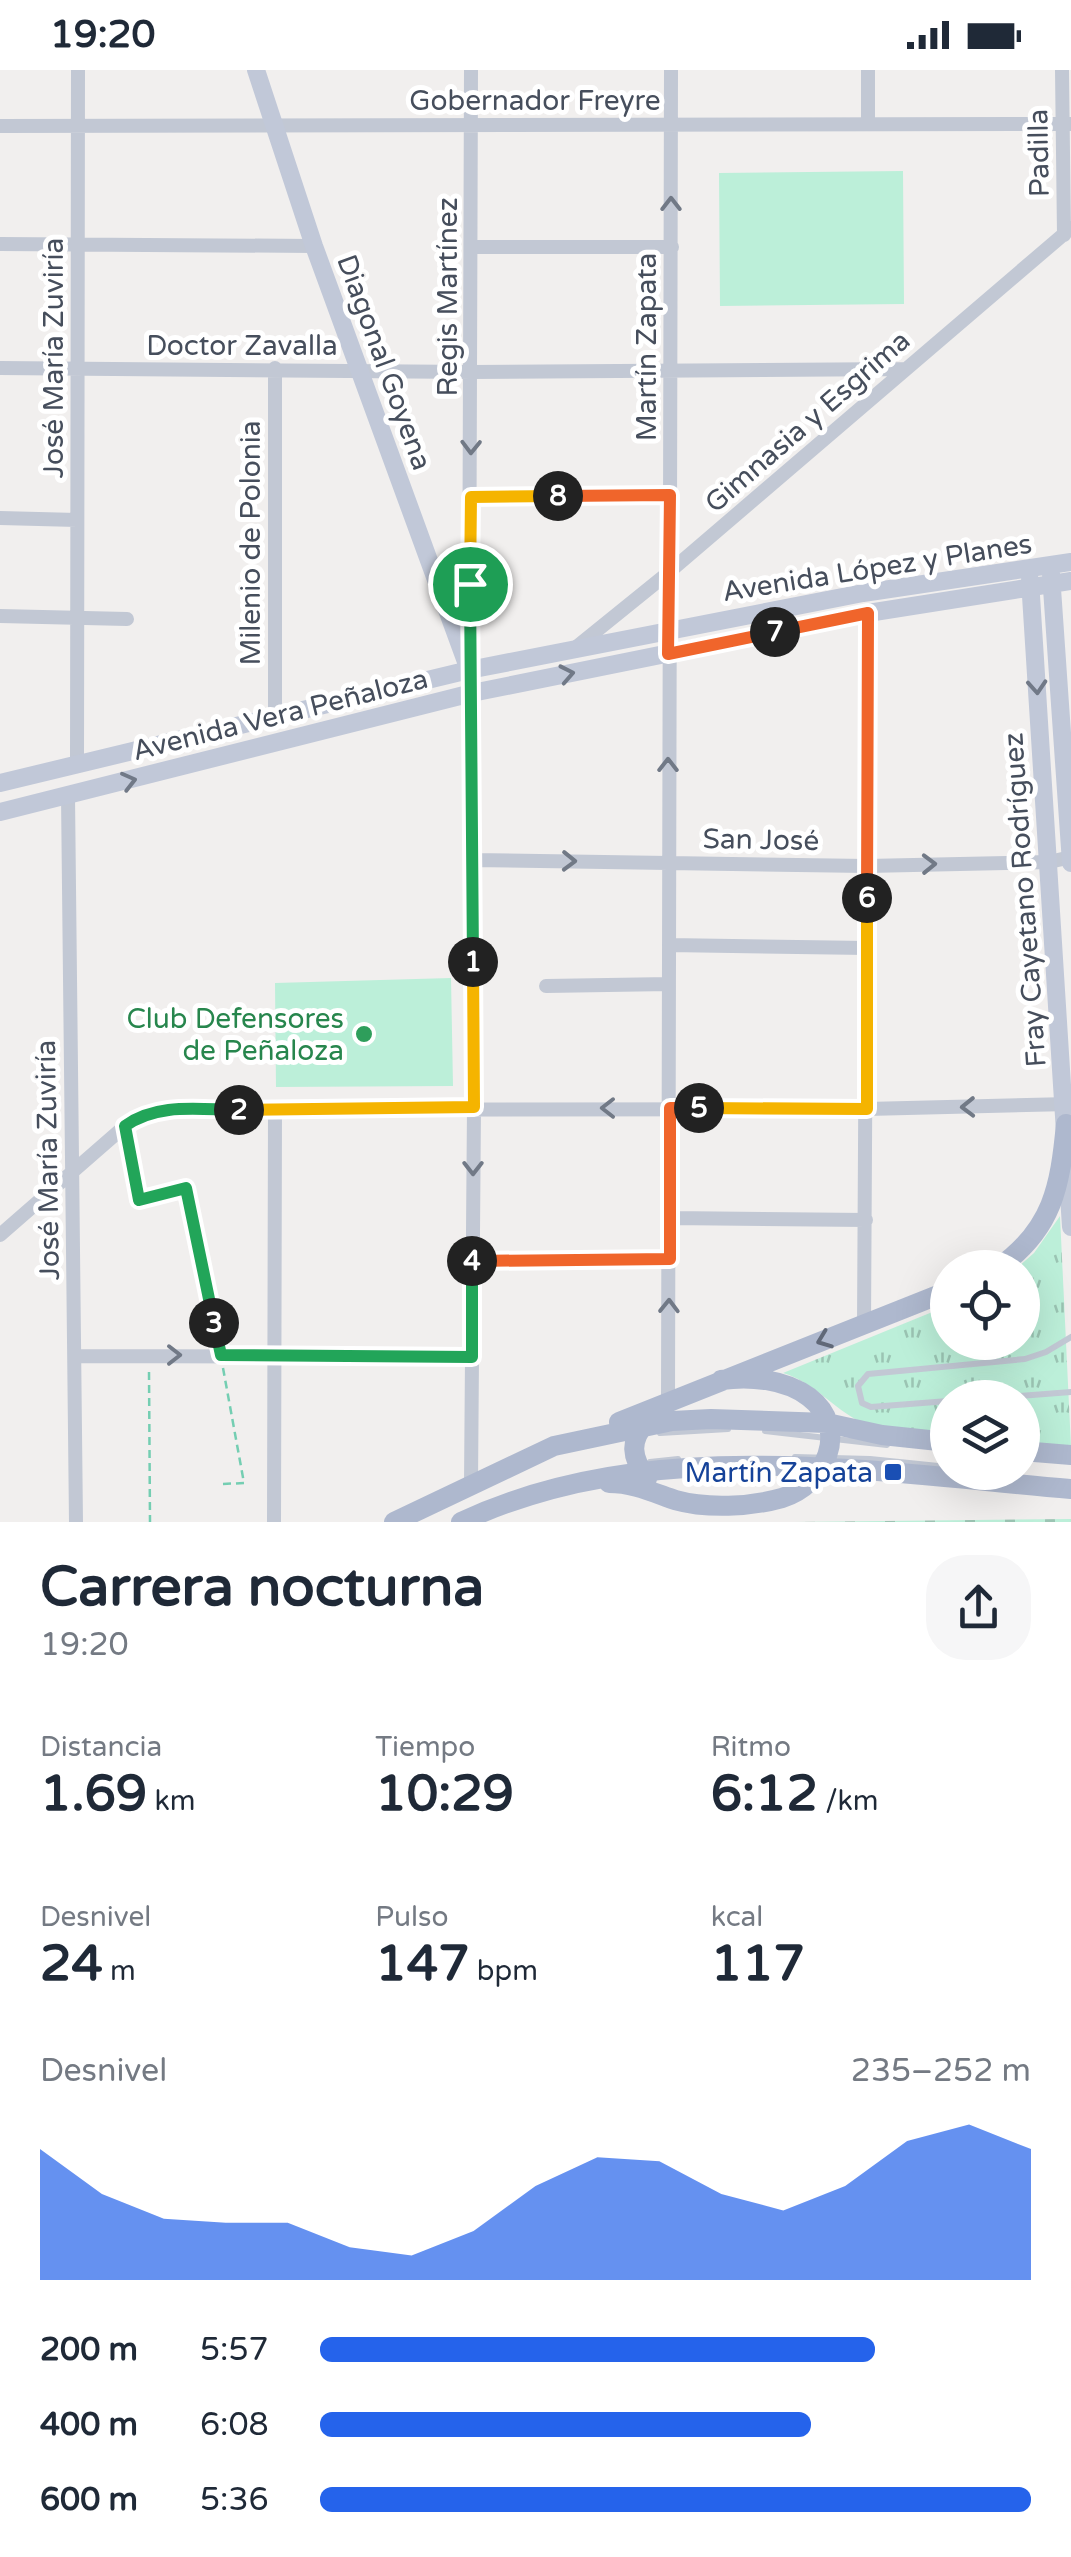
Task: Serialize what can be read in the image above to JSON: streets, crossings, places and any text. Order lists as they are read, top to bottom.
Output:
{
  "streets": {
    "main road": [
      "Diagonal Goyena",
      "Avenida López y Planes",
      "Avenida Vera Peñaloza",
      "Fray Cayetano Rodríguez"
    ],
    "street": [
      "Gobernador Freyre",
      "Padilla",
      "Regis Martínez",
      "Doctor Zavalla",
      "Martín Zapata",
      "José María Zuviría",
      "Gimnasia y Esgrima",
      "Milenio de Polonia",
      "San José"
    ]
  },
  "crossings": [
    ["Gobernador Freyre", "Padilla"],
    ["Gobernador Freyre", "Regis Martínez"],
    ["Gobernador Freyre", "Martín Zapata"],
    ["Gobernador Freyre", "José María Zuviría"],
    ["Gobernador Freyre", "Diagonal Goyena"],
    ["Padilla", "Gimnasia y Esgrima"],
    ["Regis Martínez", "Doctor Zavalla"],
    ["Regis Martínez", "Diagonal Goyena"],
    ["Regis Martínez", "Avenida Vera Peñaloza"],
    ["Regis Martínez", "San José"],
    ["Doctor Zavalla", "Martín Zapata"],
    ["Doctor Zavalla", "José María Zuviría"],
    ["Doctor Zavalla", "Diagonal Goyena"],
    ["Doctor Zavalla", "Gimnasia y Esgrima"],
    ["Doctor Zavalla", "Milenio de Polonia"],
    ["Martín Zapata", "Gimnasia y Esgrima"],
    ["Martín Zapata", "Avenida López y Planes"],
    ["Martín Zapata", "Avenida Vera Peñaloza"],
    ["Martín Zapata", "San José"],
    ["José María Zuviría", "Avenida Vera Peñaloza"],
    ["Diagonal Goyena", "Avenida Vera Peñaloza"],
    ["Gimnasia y Esgrima", "Avenida López y Planes"],
    ["Gimnasia y Esgrima", "Avenida Vera Peñaloza"],
    ["Milenio de Polonia", "Avenida Vera Peñaloza"],
    ["Avenida López y Planes", "Avenida Vera Peñaloza"],
    ["Avenida López y Planes", "Fray Cayetano Rodríguez"],
    ["San José", "Fray Cayetano Rodríguez"]
  ],
  "one_way": ["Martín Zapata", "San José"],
  "places": {
    "other": ["Club Defensores de Peñaloza"],
    "transit": ["Martín Zapata"]
  },
  "page": {
    "status": "19:20",
    "pins": [
      "8",
      "7",
      "6",
      "1",
      "5",
      "2",
      "4",
      "3"
    ],
    "heading": ["Carrera nocturna", "19:20"],
    "stats": [
      ["Distancia", "1.69 km"],
      ["Tiempo", "10:29"],
      ["Ritmo", "6:12 /km"],
      ["Desnivel", "24 m"],
      ["Pulso", "147 bpm"],
      ["kcal", "117"]
    ],
    "chart": ["Desnivel", "235–252 m"],
    "list": [
      {
        "name": "200 m",
        "note": "5:57"
      },
      {
        "name": "400 m",
        "note": "6:08"
      },
      {
        "name": "600 m",
        "note": "5:36"
      }
    ]
  }
}
